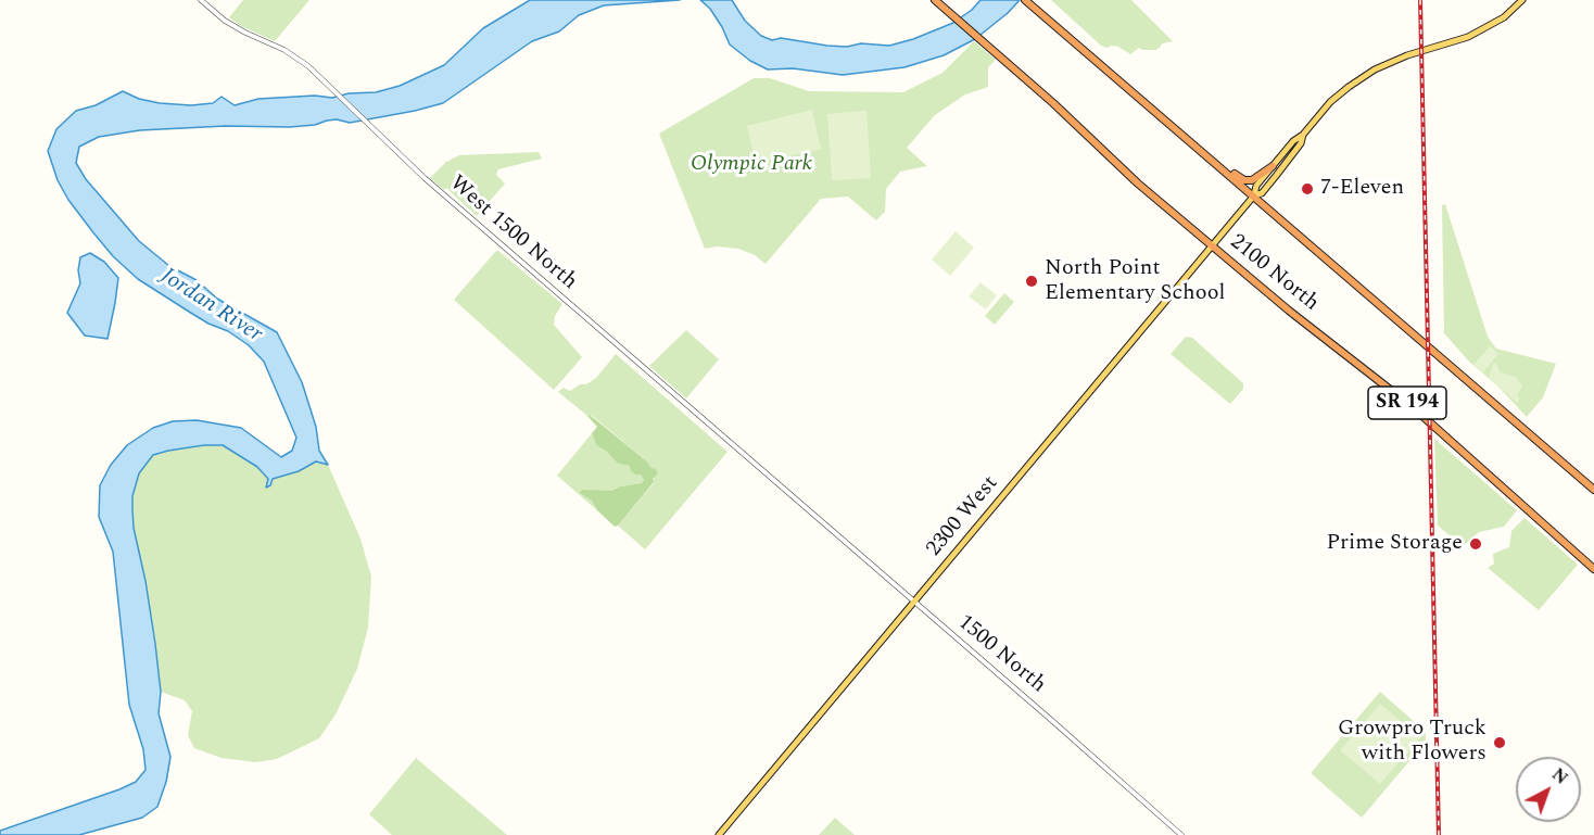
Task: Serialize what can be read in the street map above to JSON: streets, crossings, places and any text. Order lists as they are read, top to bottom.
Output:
{
  "streets": {
    "highway": ["2100 North", "SR 194"],
    "main road": ["2300 West"],
    "street": ["West 1500 North", "1500 North"]
  },
  "crossings": [
    ["West 1500 North", "1500 North"],
    ["2100 North", "2300 West"],
    ["2300 West", "1500 North"]
  ],
  "water": ["Jordan River"],
  "parks": ["Olympic Park"],
  "places": [
    "7-Eleven",
    "North Point Elementary School",
    "Prime Storage",
    "Growpro Truck with Flowers"
  ],
  "north": "top right"
}
